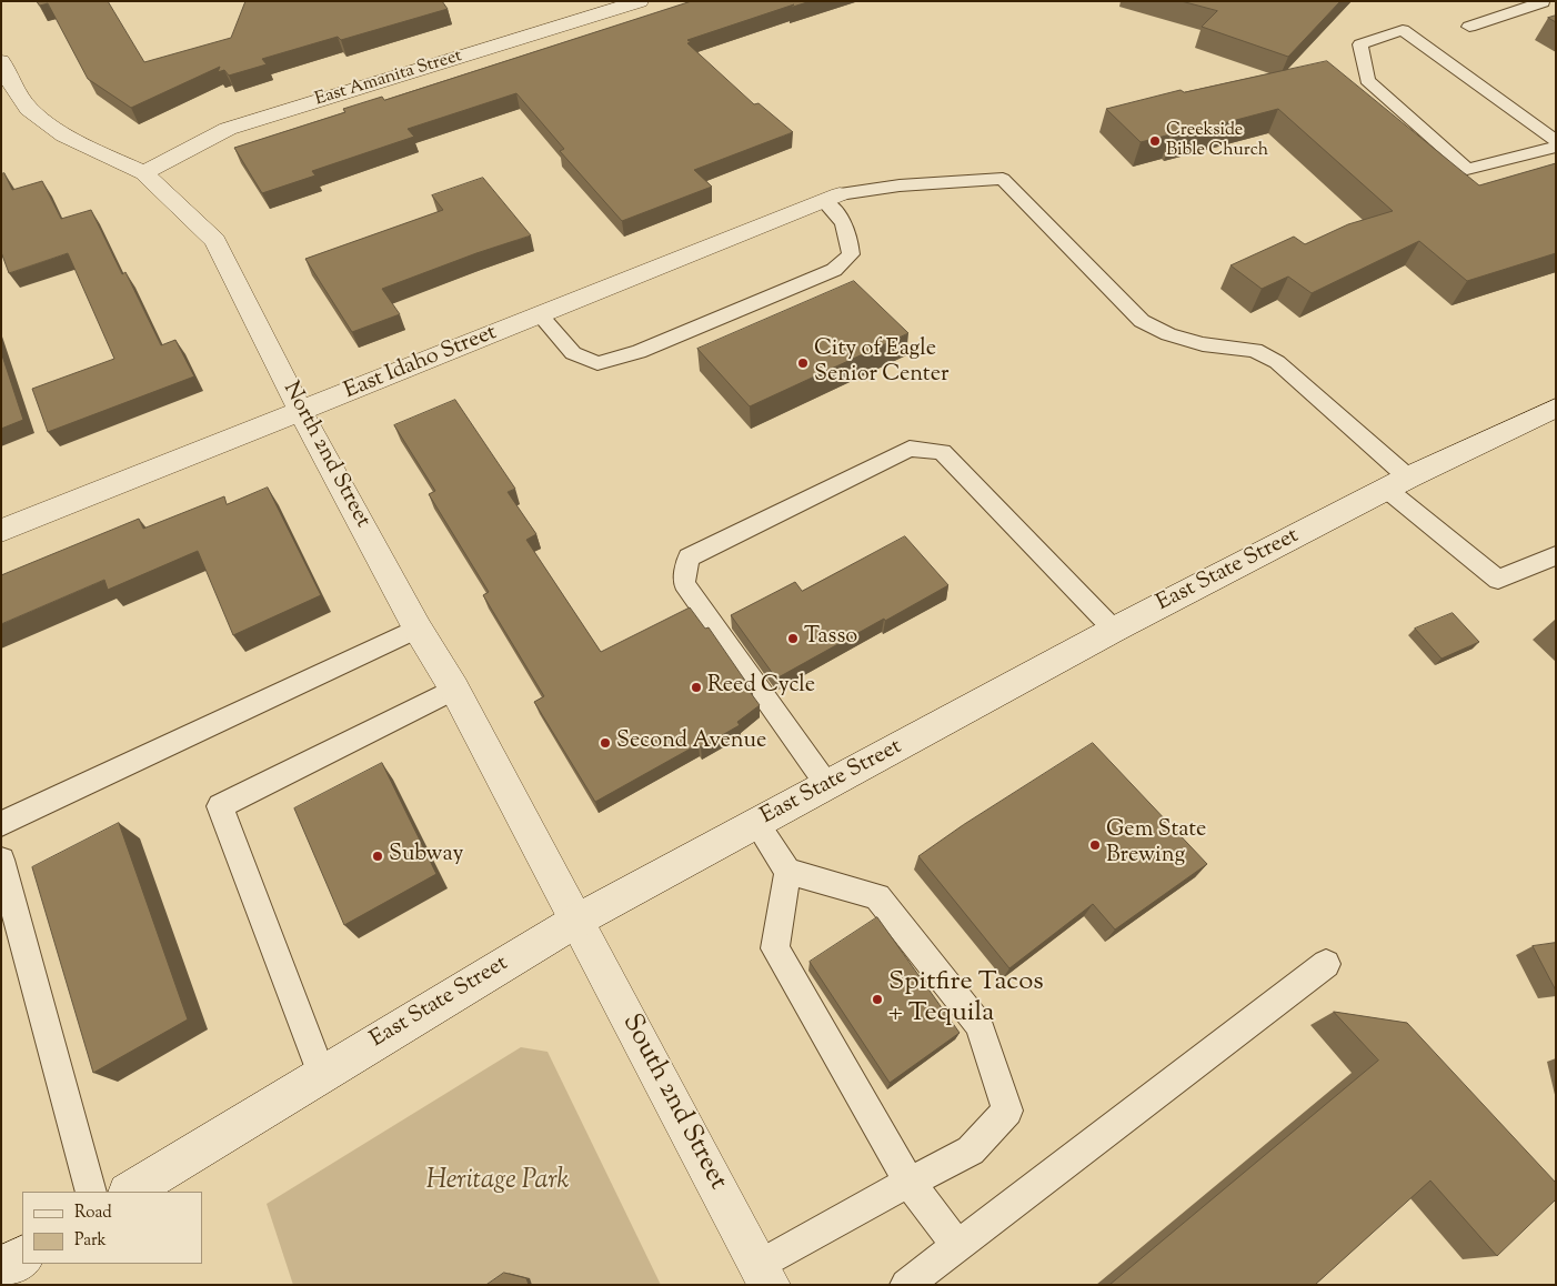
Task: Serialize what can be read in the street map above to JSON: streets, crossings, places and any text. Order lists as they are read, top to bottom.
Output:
{
  "streets": {
    "street": [
      "East Amanita Street",
      "East Idaho Street",
      "North 2nd Street",
      "East State Street",
      "South 2nd Street"
    ]
  },
  "crossings": [
    ["East Amanita Street", "North 2nd Street"],
    ["East Idaho Street", "North 2nd Street"],
    ["North 2nd Street", "East State Street"],
    ["North 2nd Street", "South 2nd Street"],
    ["East State Street", "South 2nd Street"]
  ],
  "parks": ["Heritage Park"],
  "places": [
    "Creekside Bible Church",
    "City of Eagle Senior Center",
    "Tasso",
    "Reed Cycle",
    "Second Avenue",
    "Gem State Brewing",
    "Subway",
    "Spitfire Tacos + Tequila"
  ],
  "legend": ["Road", "Park"]
}
